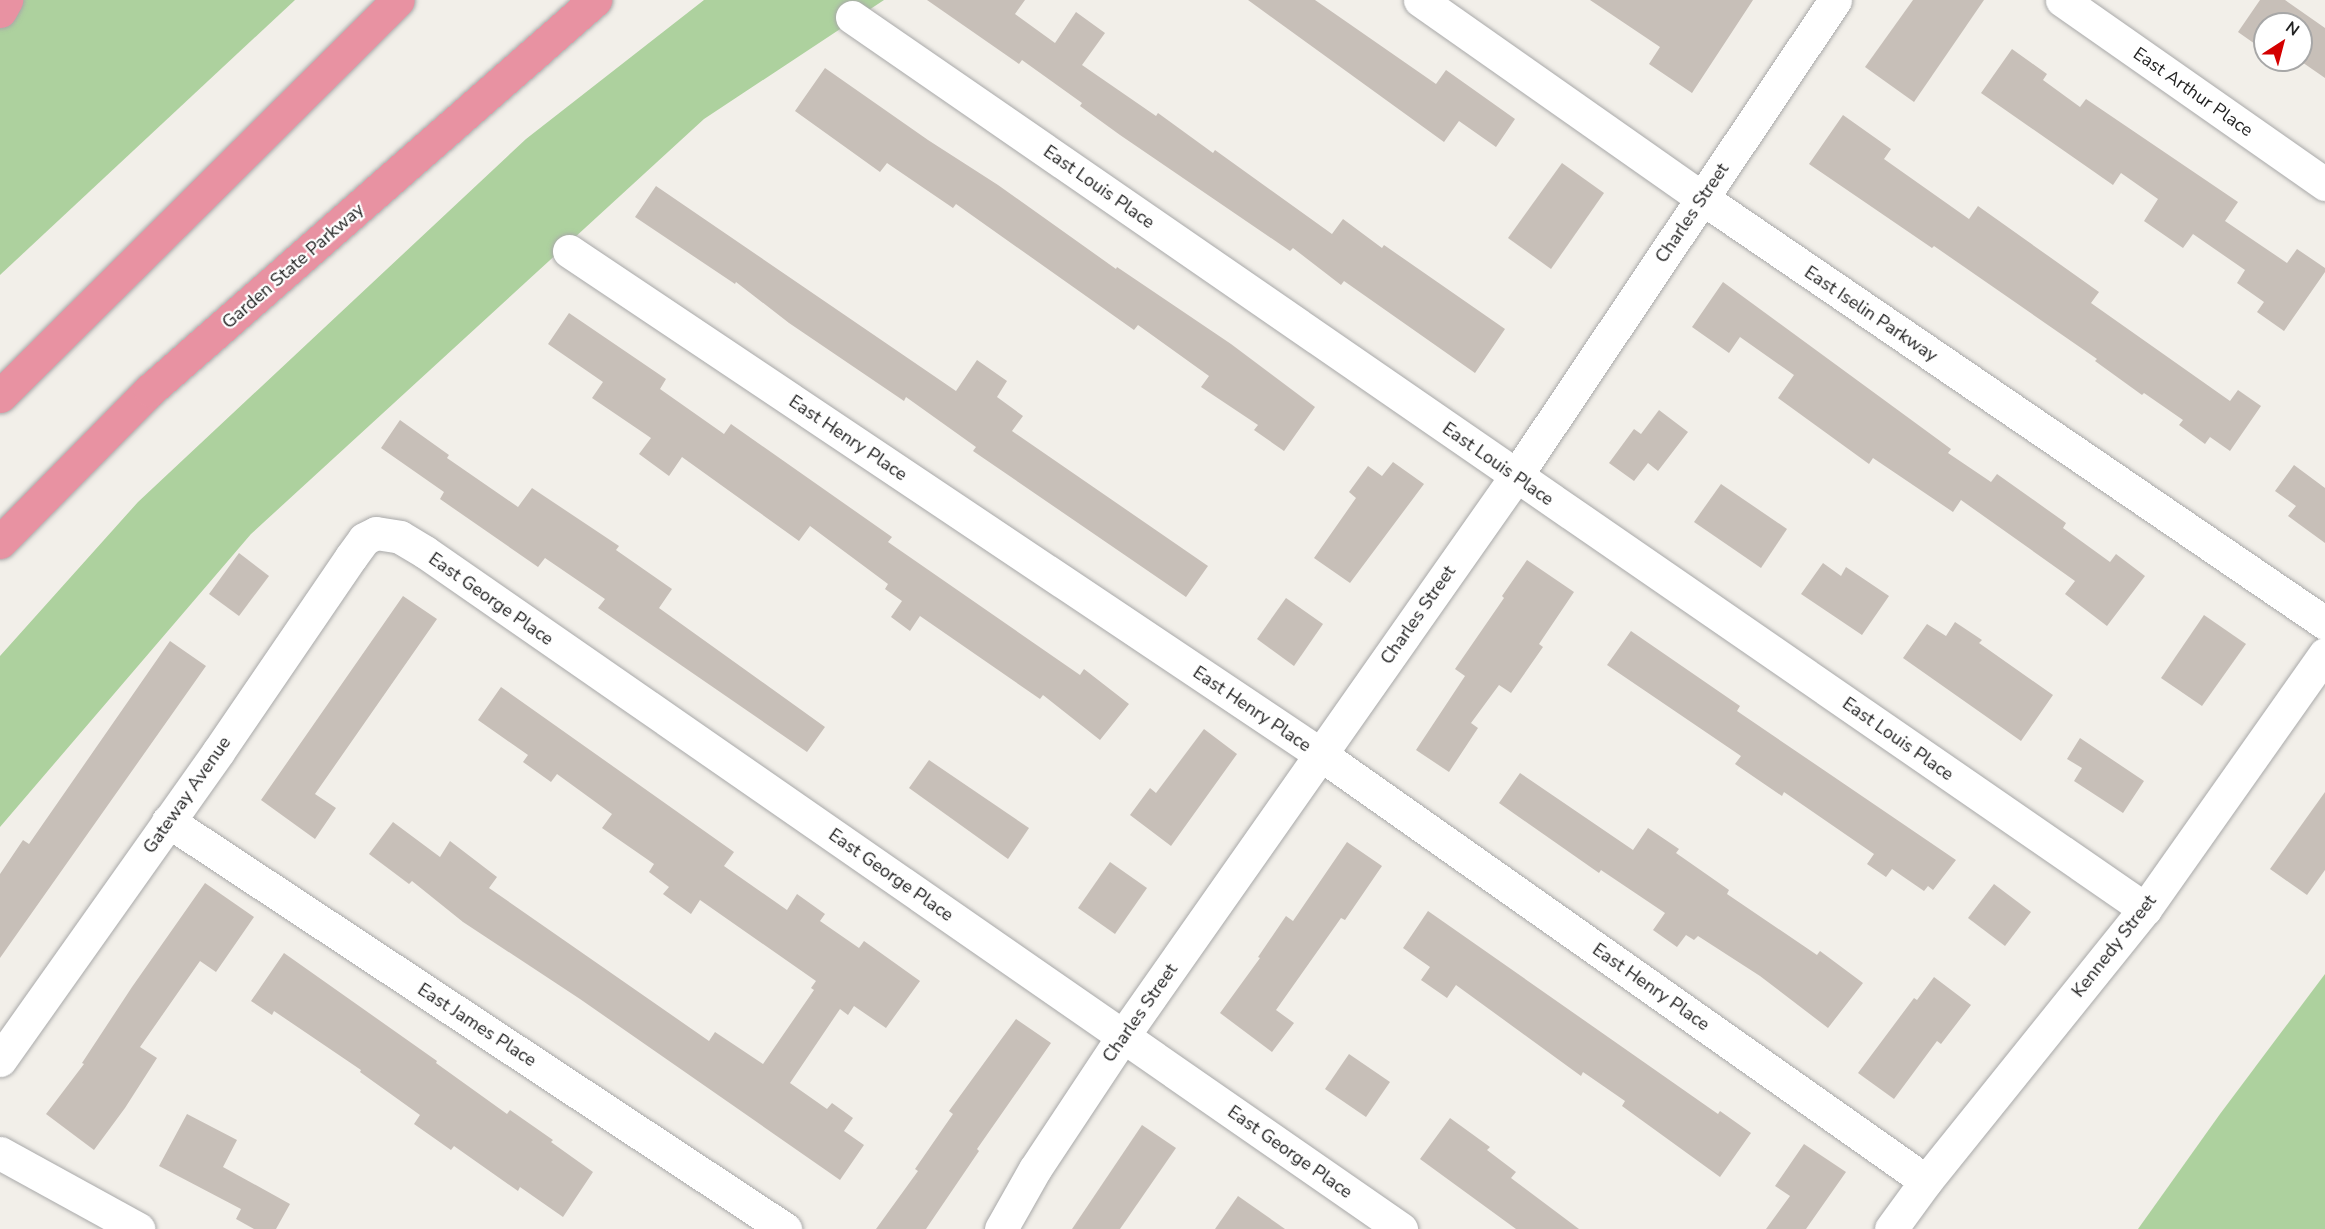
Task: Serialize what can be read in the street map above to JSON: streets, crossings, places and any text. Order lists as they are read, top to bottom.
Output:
{
  "streets": {
    "highway": ["Garden State Parkway"],
    "street": [
      "East Arthur Place",
      "East Louis Place",
      "Charles Street",
      "East Iselin Parkway",
      "East Henry Place",
      "East George Place",
      "Gateway Avenue",
      "Kennedy Street",
      "East James Place"
    ]
  },
  "crossings": [
    ["East Louis Place", "Charles Street"],
    ["East Louis Place", "Kennedy Street"],
    ["Charles Street", "East Iselin Parkway"],
    ["Charles Street", "East Henry Place"],
    ["Charles Street", "East George Place"],
    ["East Henry Place", "Kennedy Street"],
    ["East George Place", "Gateway Avenue"],
    ["Gateway Avenue", "East James Place"]
  ],
  "north": "top right"
}
